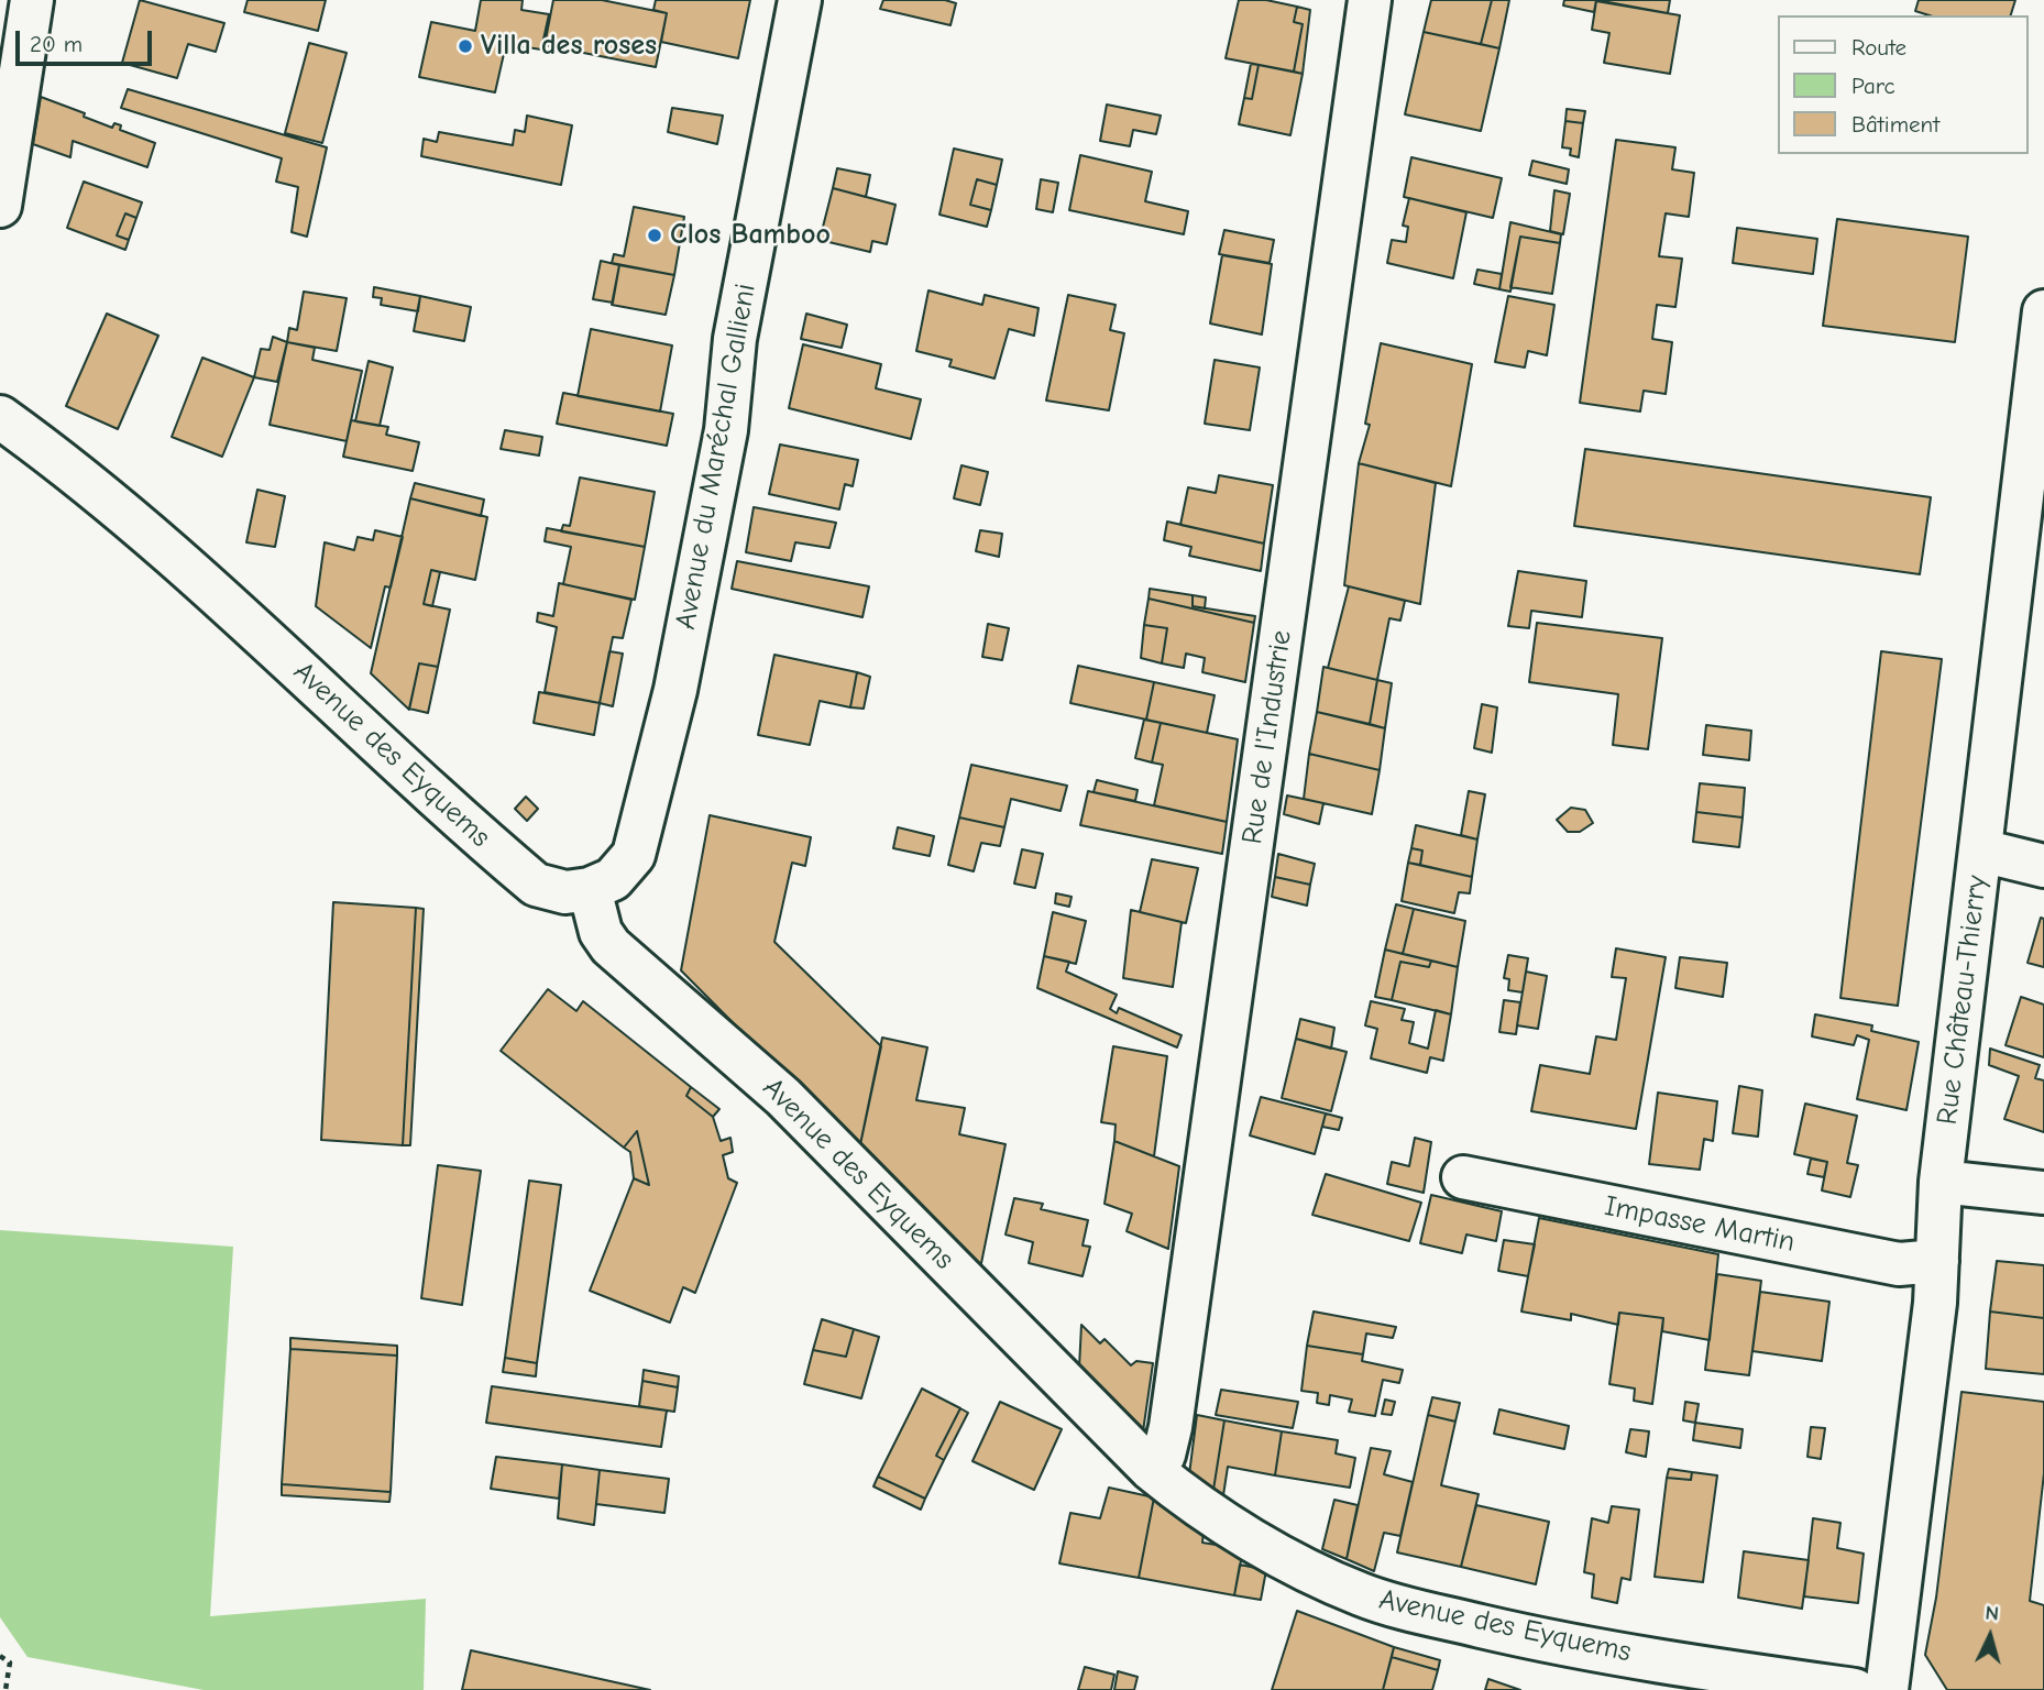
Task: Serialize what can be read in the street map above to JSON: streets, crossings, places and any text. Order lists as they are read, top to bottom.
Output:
{
  "streets": {
    "street": [
      "Avenue du Maréchal Gallieni",
      "Rue de l'Industrie",
      "Avenue des Eyquems",
      "Rue Château-Thierry",
      "Impasse Martin"
    ]
  },
  "crossings": [
    ["Avenue du Maréchal Gallieni", "Avenue des Eyquems"],
    ["Rue de l'Industrie", "Avenue des Eyquems"],
    ["Rue Château-Thierry", "Impasse Martin"]
  ],
  "places": ["Villa des roses", "Clos Bamboo"],
  "legend": ["Route", "Parc", "Bâtiment"],
  "scale_bar": "20 m",
  "north": "top"
}
